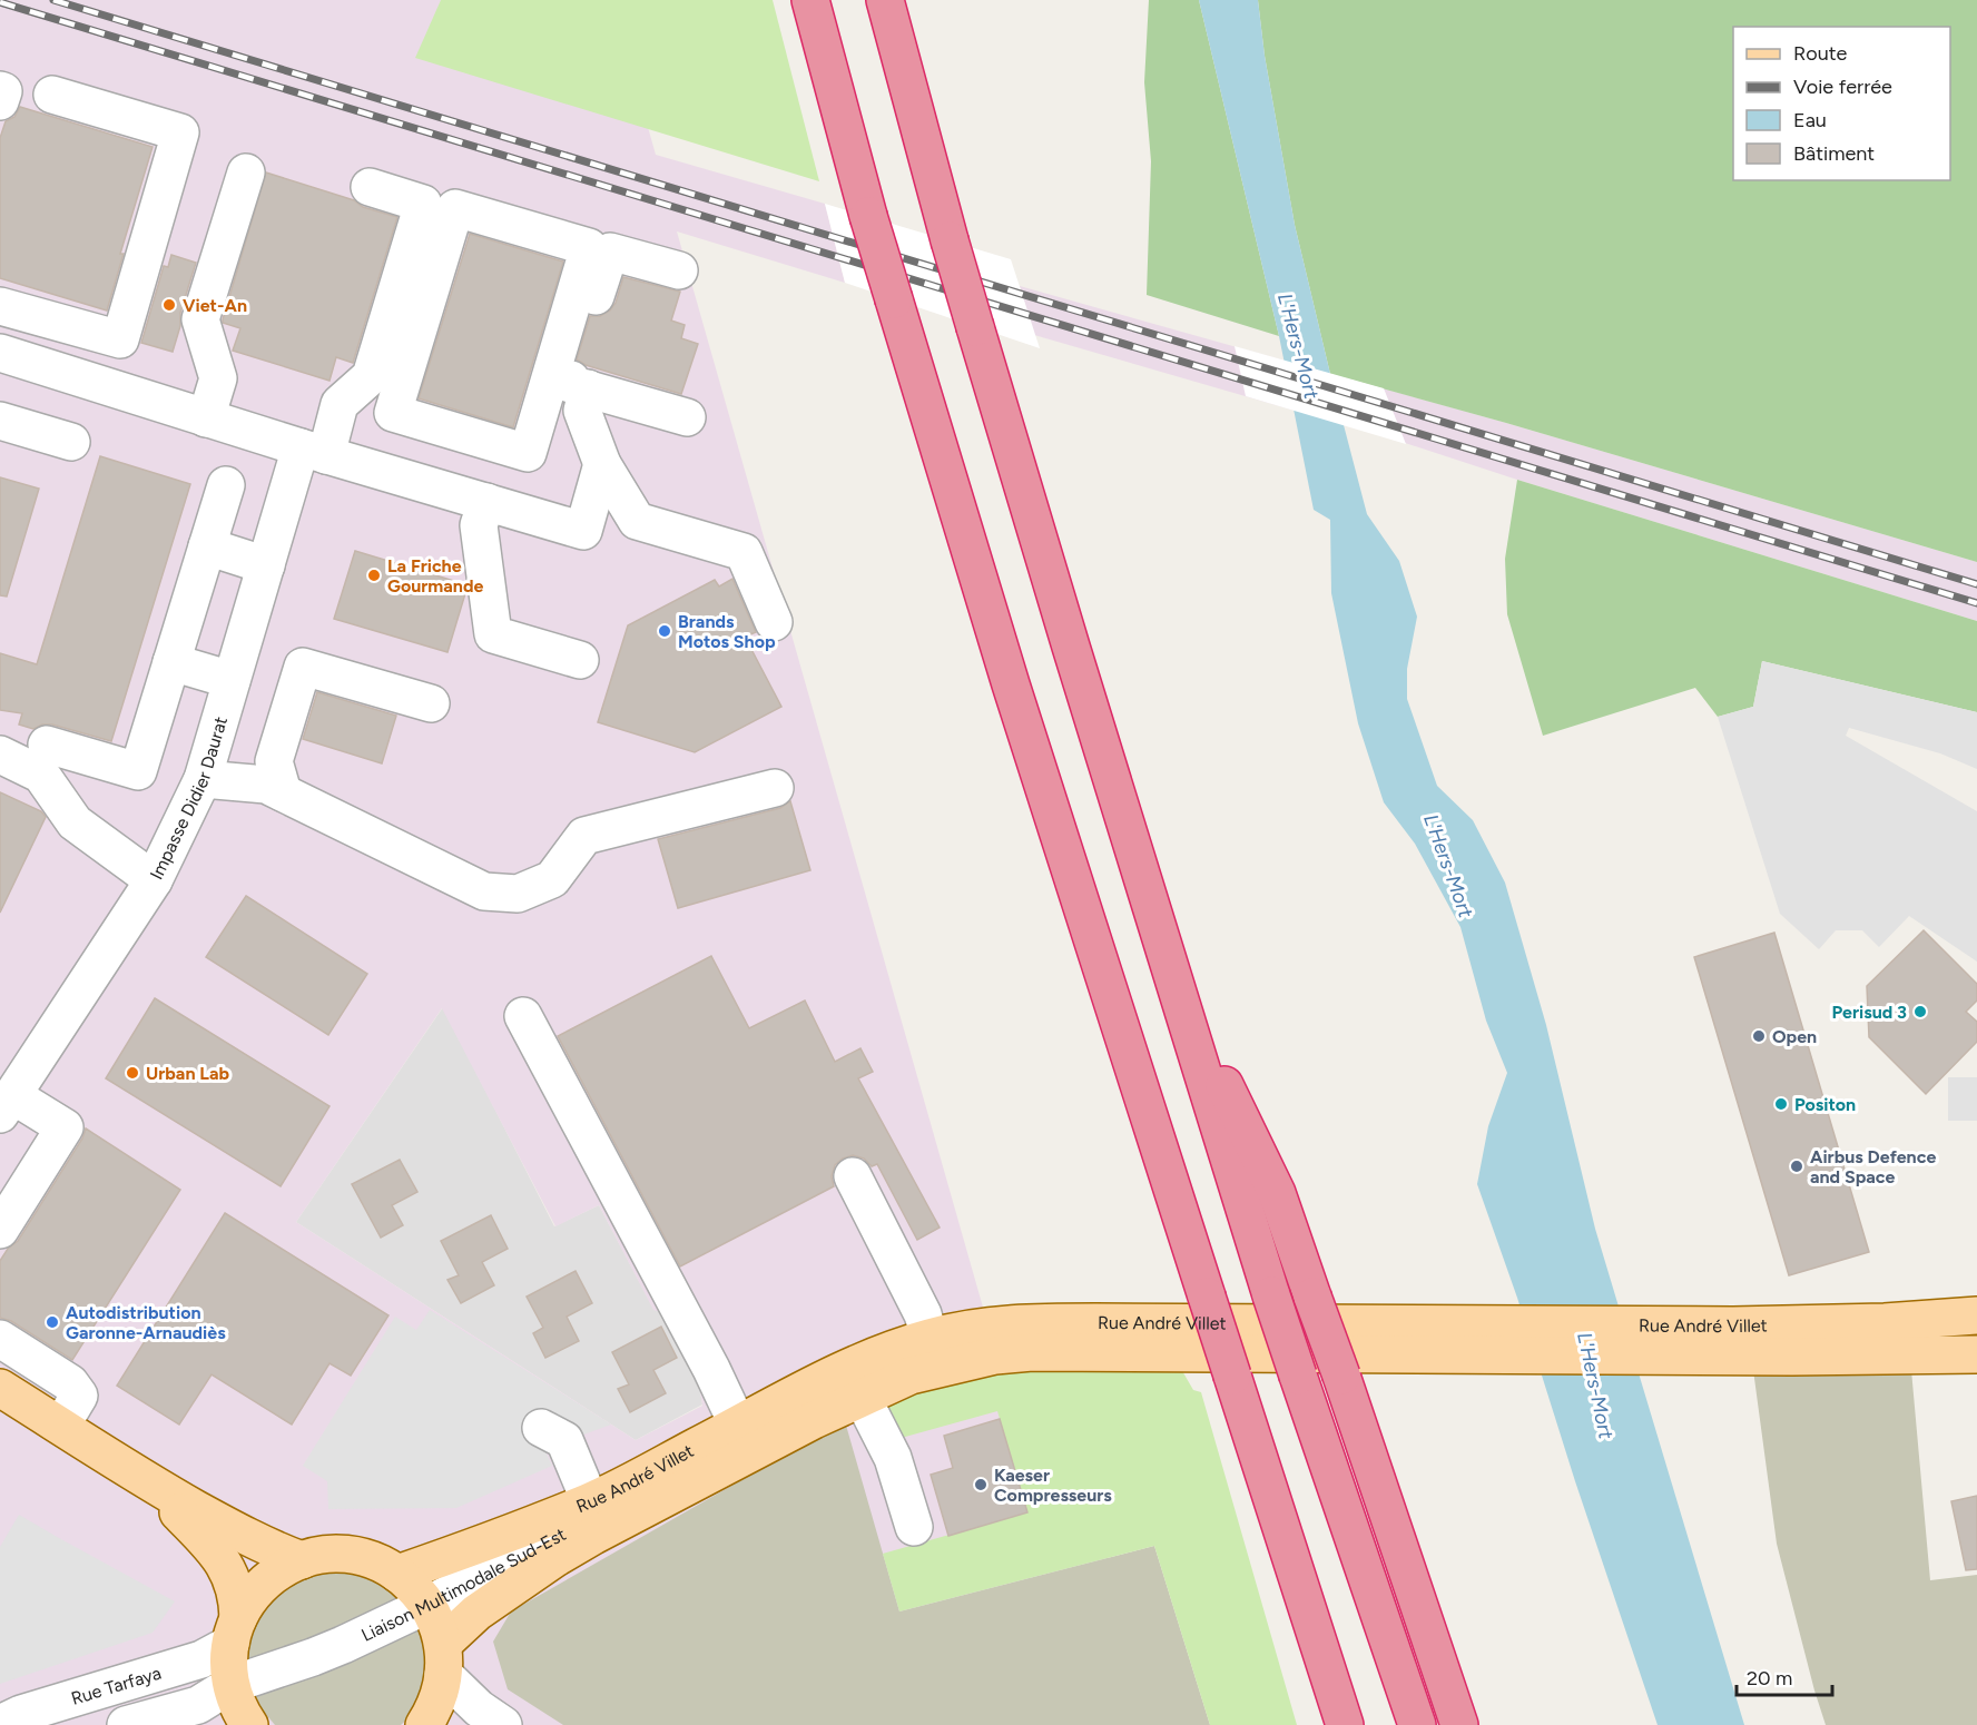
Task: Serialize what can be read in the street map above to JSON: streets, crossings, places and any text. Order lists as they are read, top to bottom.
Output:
{
  "streets": {
    "main road": ["Rue André Villet"],
    "street": ["Impasse Didier Daurat", "Liaison Multimodale Sud-Est", "Rue Tarfaya"]
  },
  "crossings": [
    ["Rue André Villet", "Liaison Multimodale Sud-Est"]
  ],
  "water": ["L'Hers-Mort"],
  "places": [
    "Viet-An",
    "La Friche Gourmande",
    "Brands Motos Shop",
    "Perisud 3",
    "Open",
    "Urban Lab",
    "Positon",
    "Airbus Defence and Space",
    "Autodistribution Garonne-Arnaudiès",
    "Kaeser Compresseurs"
  ],
  "legend": [
    "Route",
    "Voie ferrée",
    "Eau",
    "Bâtiment"
  ],
  "scale_bar": "20 m"
}
